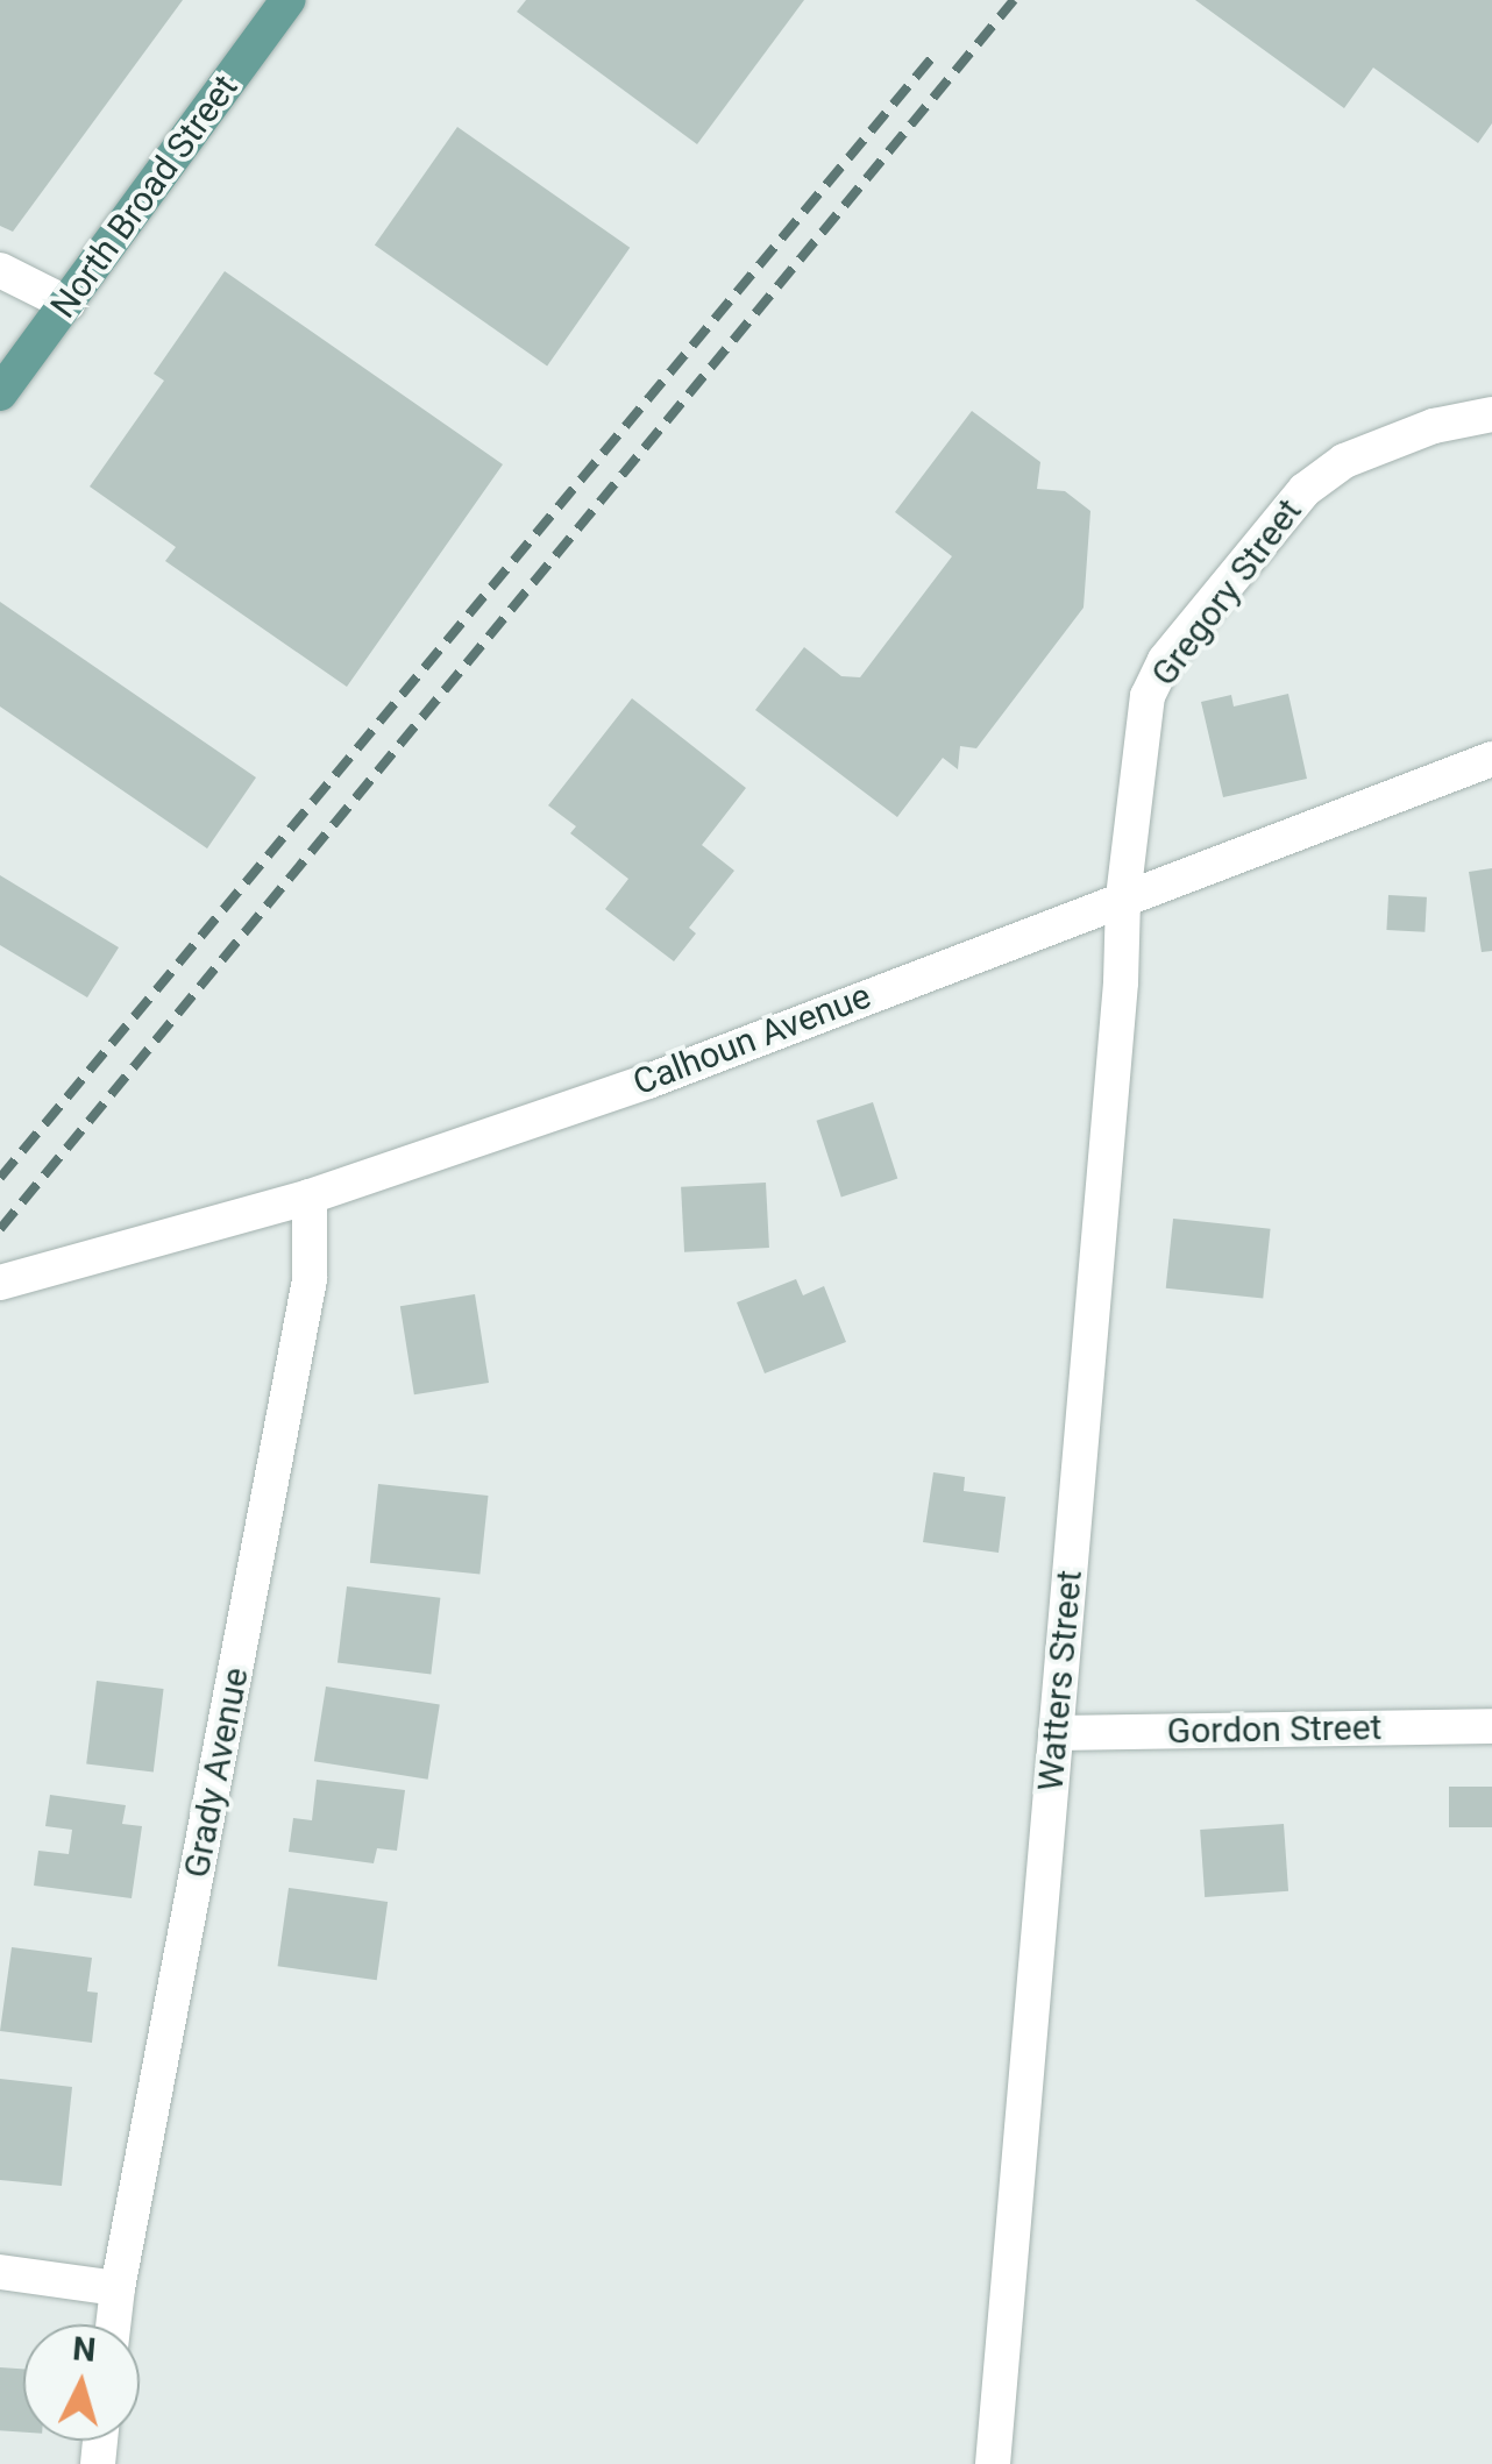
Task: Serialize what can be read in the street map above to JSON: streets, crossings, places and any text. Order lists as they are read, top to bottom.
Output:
{
  "streets": {
    "main road": ["North Broad Street"],
    "street": [
      "Gregory Street",
      "Calhoun Avenue",
      "Watters Street",
      "Gordon Street",
      "Grady Avenue"
    ]
  },
  "crossings": [
    ["Gregory Street", "Calhoun Avenue"],
    ["Gregory Street", "Watters Street"],
    ["Calhoun Avenue", "Watters Street"],
    ["Calhoun Avenue", "Grady Avenue"],
    ["Watters Street", "Gordon Street"]
  ],
  "north": "top"
}
